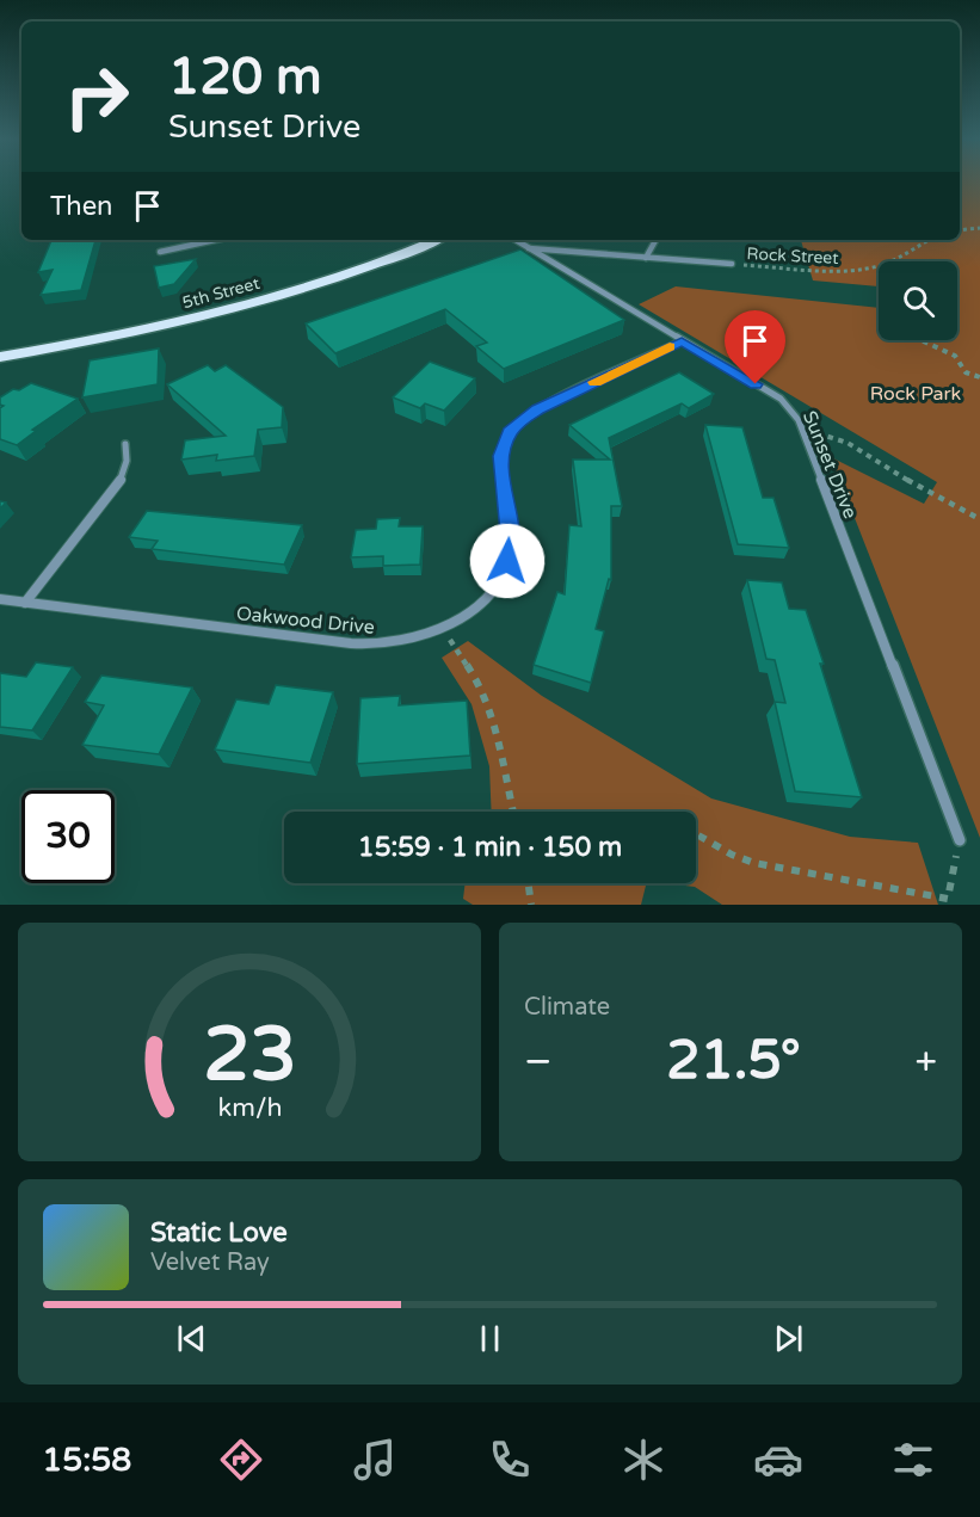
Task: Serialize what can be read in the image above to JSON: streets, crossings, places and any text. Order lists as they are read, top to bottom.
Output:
{
  "streets": {
    "main road": ["5th Street"],
    "street": ["Rock Street", "Sunset Drive", "Oakwood Drive"]
  },
  "crossings": [
    ["Rock Street", "Sunset Drive"],
    ["Sunset Drive", "Oakwood Drive"]
  ],
  "parks": ["Rock Park"],
  "page": {
    "turn": ["120 m", "Sunset Drive"],
    "then": "Then",
    "limit": "30",
    "trip": "15:59 · 1 min · 150 m",
    "tile": "Climate",
    "heat": ["−", "21.5°", "+"],
    "song": ["Static Love", "Velvet Ray"],
    "tabs": "15:58",
    "gauge": ["23", "km/h"]
  }
}
